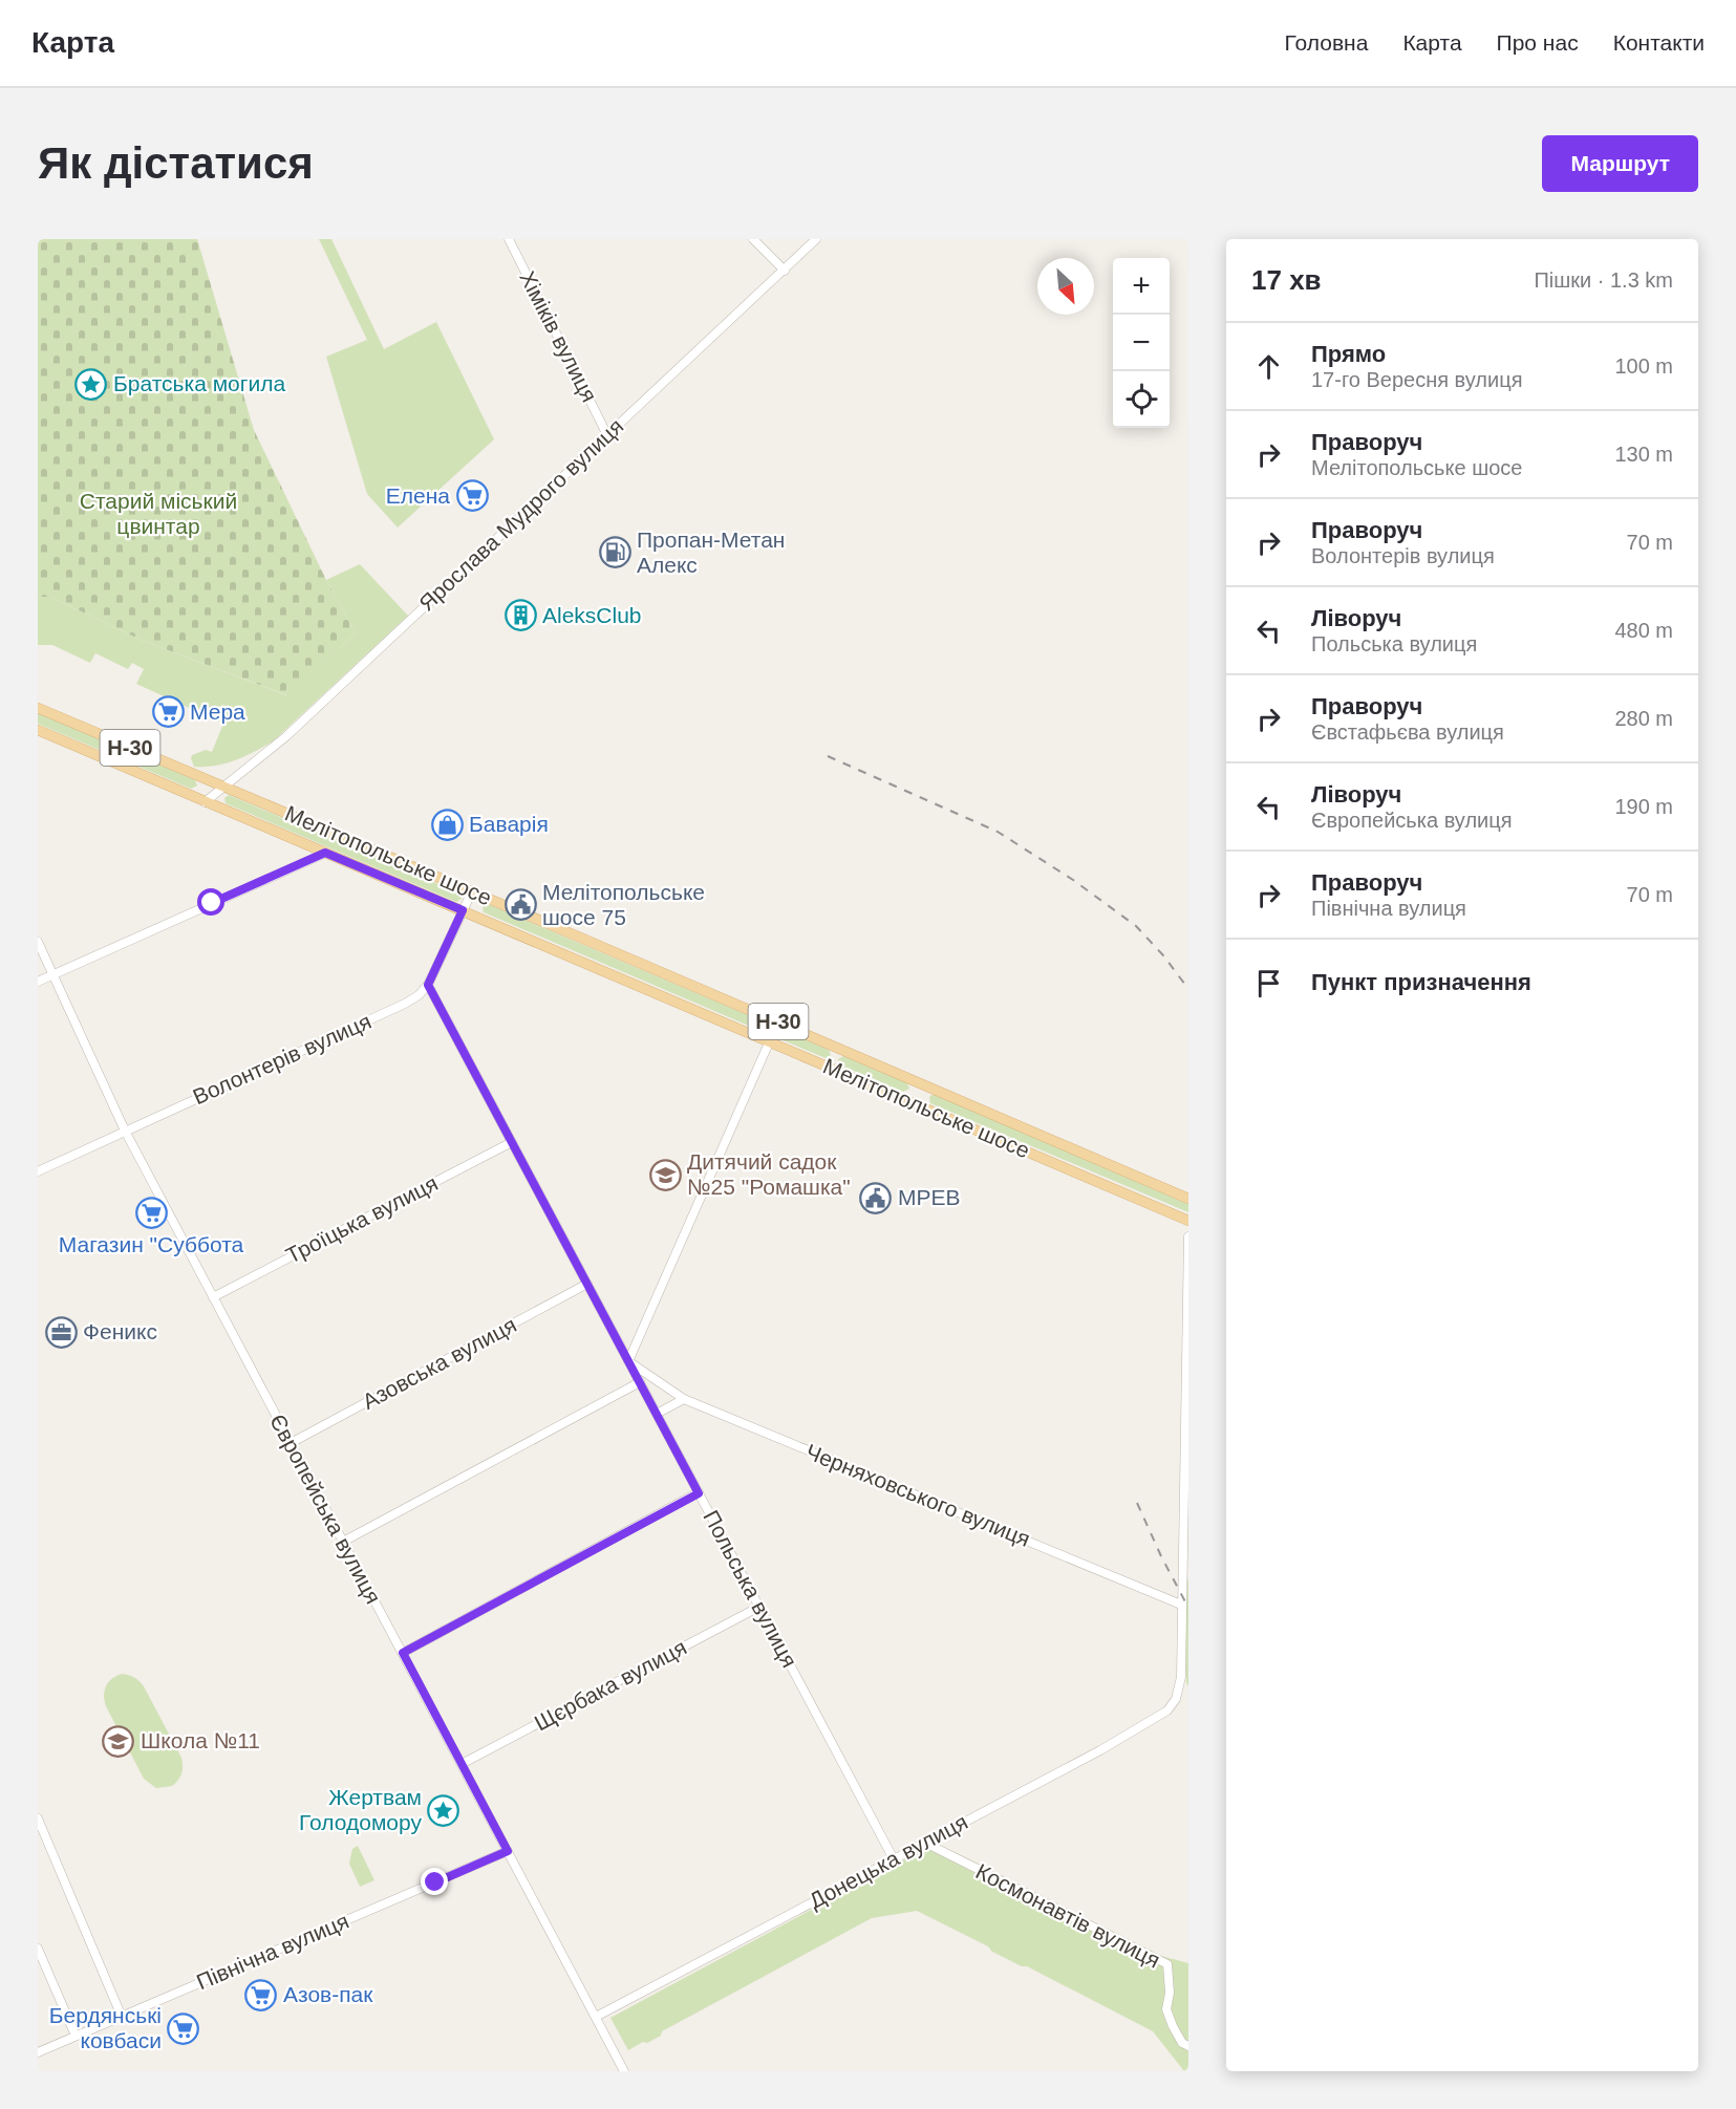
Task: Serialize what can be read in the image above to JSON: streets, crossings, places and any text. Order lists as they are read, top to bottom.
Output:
{
  "streets": {
    "main road": ["Н-30", "Мелітопольське шосе"],
    "street": [
      "Хіміків вулиця",
      "Ярослава Мудрого вулиця",
      "Волонтерів вулиця",
      "Троїцька вулиця",
      "Азовська вулиця",
      "Черняховського вулиця",
      "Європейська вулиця",
      "Польська вулиця",
      "Щєрбака вулиця",
      "Донецька вулиця",
      "Космонавтів вулиця",
      "Північна вулиця"
    ]
  },
  "crossings": [
    ["Хіміків вулиця", "Ярослава Мудрого вулиця"],
    ["Ярослава Мудрого вулиця", "Мелітопольське шосе"],
    ["Мелітопольське шосе", "Волонтерів вулиця"],
    ["Волонтерів вулиця", "Європейська вулиця"],
    ["Волонтерів вулиця", "Польська вулиця"],
    ["Троїцька вулиця", "Європейська вулиця"],
    ["Троїцька вулиця", "Польська вулиця"],
    ["Азовська вулиця", "Європейська вулиця"],
    ["Азовська вулиця", "Польська вулиця"],
    ["Черняховського вулиця", "Польська вулиця"],
    ["Черняховського вулиця", "Донецька вулиця"],
    ["Європейська вулиця", "Щєрбака вулиця"],
    ["Європейська вулиця", "Донецька вулиця"],
    ["Європейська вулиця", "Північна вулиця"],
    ["Польська вулиця", "Щєрбака вулиця"],
    ["Польська вулиця", "Донецька вулиця"],
    ["Донецька вулиця", "Космонавтів вулиця"]
  ],
  "parks": ["Старий міський цвинтар"],
  "places": {
    "place": ["Братська могила", "Жертвам Голодомору"],
    "supermarket": [
      "Елена",
      "Мера",
      "Магазин \"Суббота",
      "Азов-пак",
      "Бердянські ковбаси"
    ],
    "fuel station": ["Пропан-Метан Алекс"],
    "building": ["AleksClub"],
    "shop": ["Баварія"],
    "public building": ["Мелітопольське шосе 75", "МРЕВ"],
    "school or university": ["Дитячий садок №25 \"Ромашка\"", "Школа №11"],
    "office": ["Феникс"]
  },
  "north": "bottom right",
  "page": {
    "header": "Карта",
    "nav": [
      "Головна",
      "Карта",
      "Про нас",
      "Контакти"
    ],
    "buttons": "Маршрут",
    "title": "Як дістатися",
    "heading": ["17 хв", "Пішки · 1.3 km"],
    "map_buttons": ["+", "−"],
    "list": [
      ["Прямо", "17-го Вересня вулиця", "100 m"],
      ["Праворуч", "Мелітопольське шосе", "130 m"],
      ["Праворуч", "Волонтерів вулиця", "70 m"],
      ["Ліворуч", "Польська вулиця", "480 m"],
      ["Праворуч", "Євстафьєва вулиця", "280 m"],
      ["Ліворуч", "Європейська вулиця", "190 m"],
      ["Праворуч", "Північна вулиця", "70 m"],
      "Пункт призначення"
    ]
  }
}
